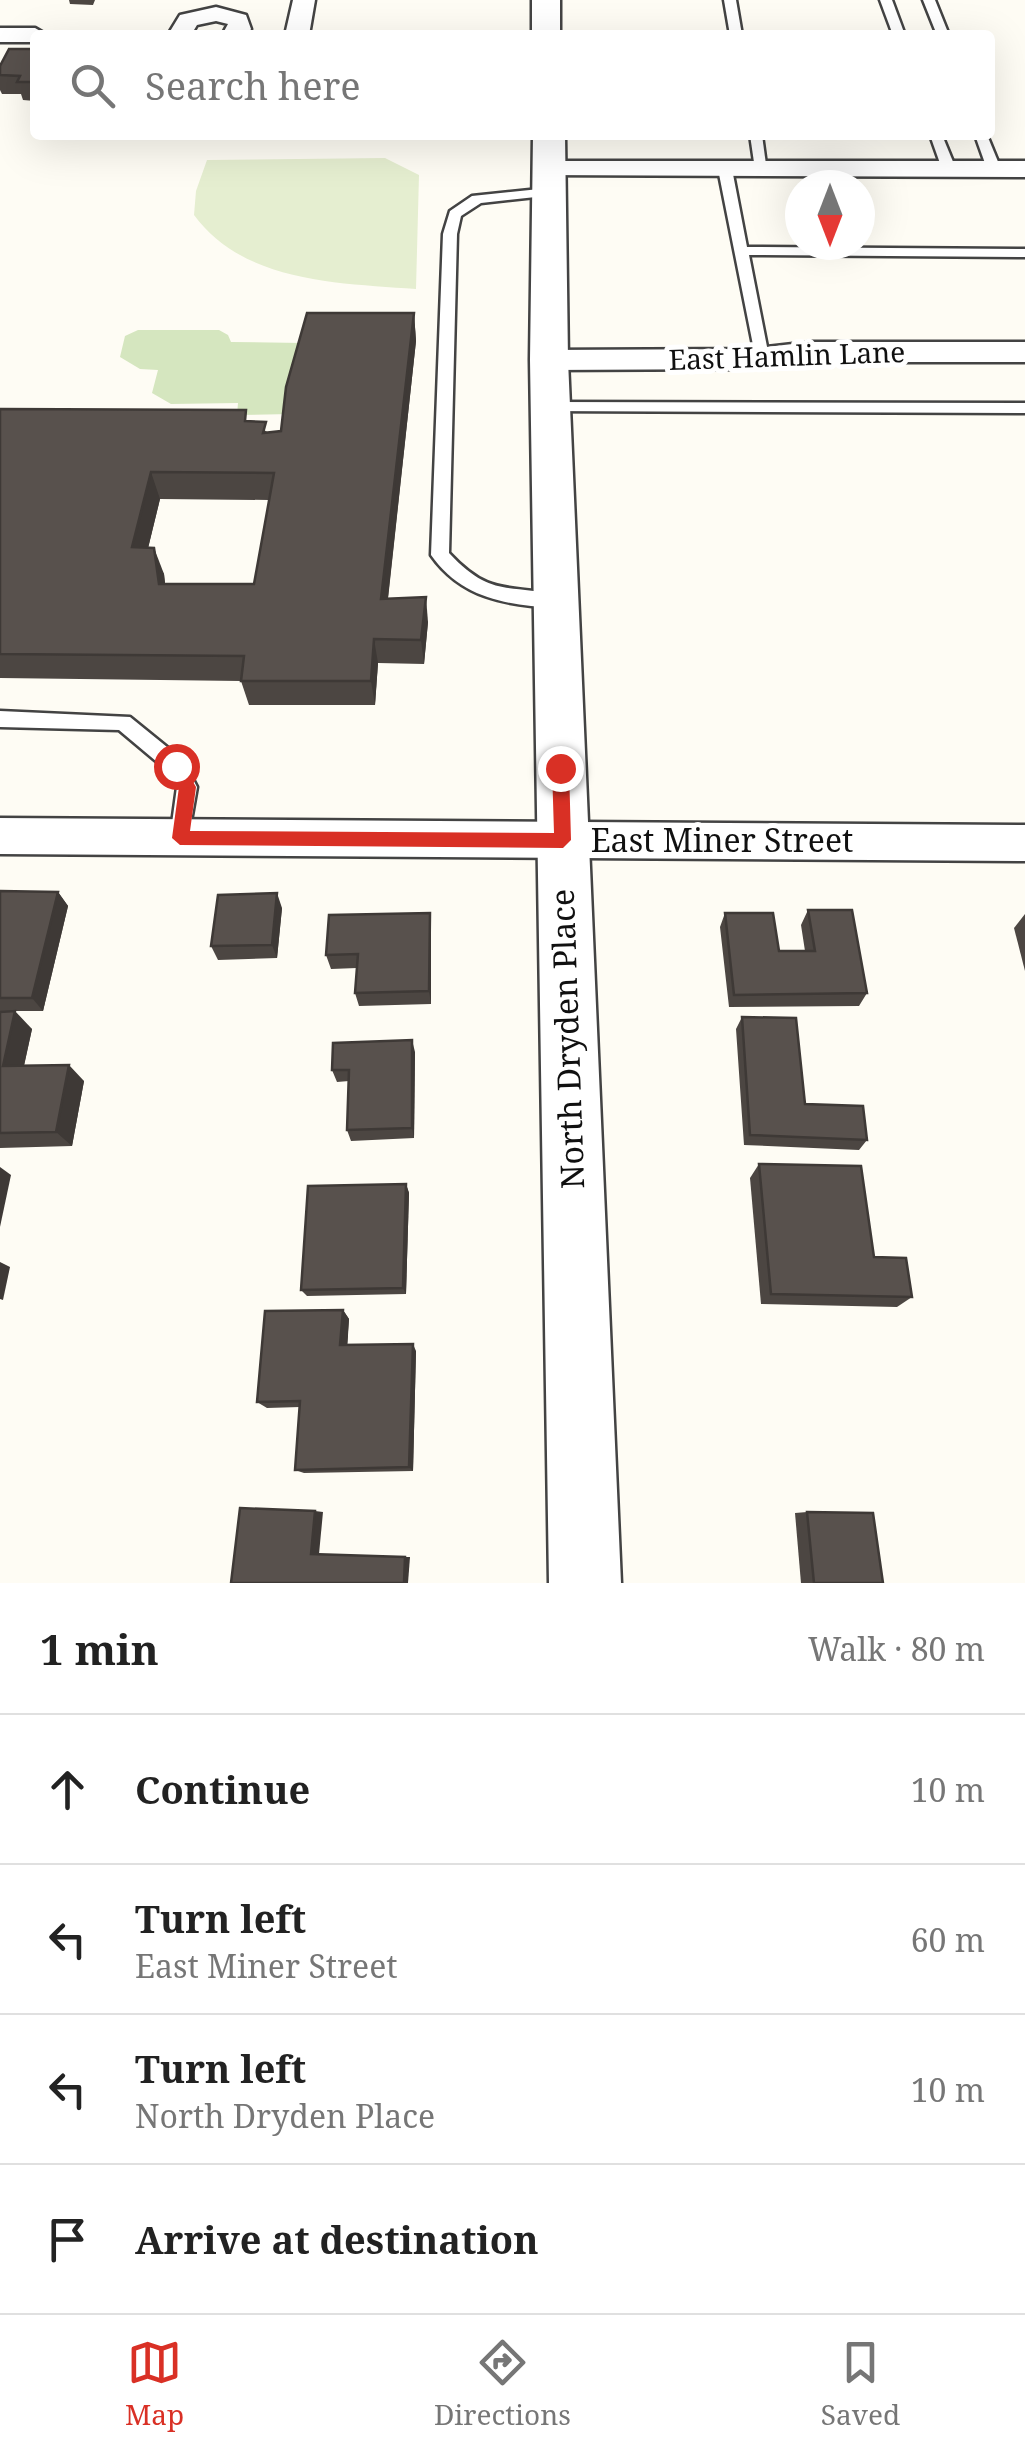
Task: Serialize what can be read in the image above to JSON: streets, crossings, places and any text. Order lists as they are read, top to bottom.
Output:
{
  "streets": {
    "street": ["East Hamlin Lane", "East Miner Street", "North Dryden Place"]
  },
  "crossings": [
    ["East Hamlin Lane", "North Dryden Place"],
    ["East Miner Street", "North Dryden Place"]
  ],
  "north": "bottom",
  "page": {
    "search": "Search here",
    "heading": ["1 min", "Walk · 80 m"],
    "list": [
      ["Continue", "10 m"],
      ["Turn left", "East Miner Street", "60 m"],
      ["Turn left", "North Dryden Place", "10 m"],
      "Arrive at destination"
    ],
    "nav": ["Map", "Directions", "Saved"]
  }
}
